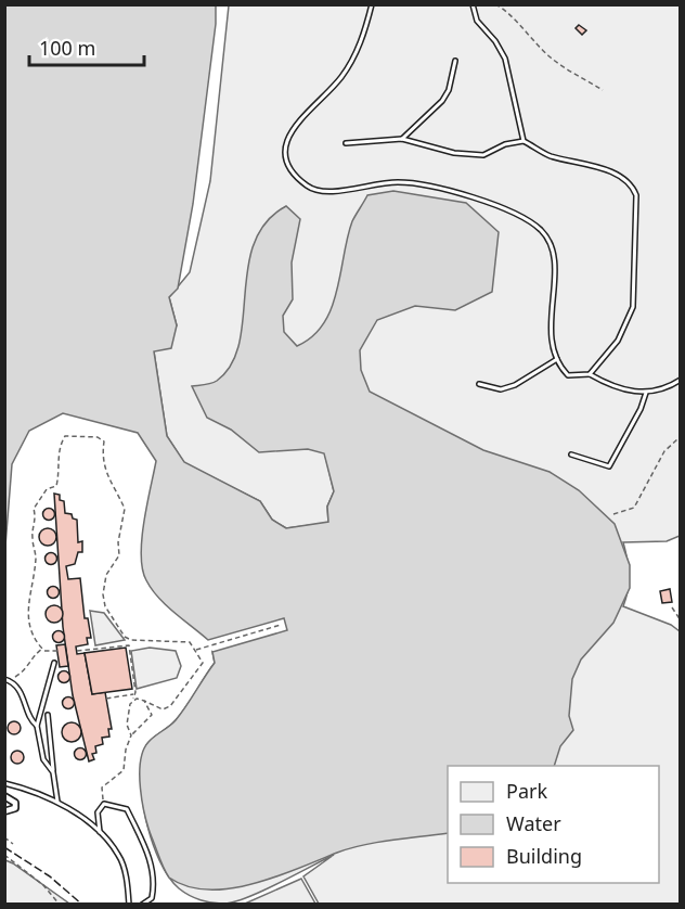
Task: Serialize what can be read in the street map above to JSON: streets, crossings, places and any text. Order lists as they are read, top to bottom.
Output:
{
  "legend": ["Park", "Water", "Building"],
  "scale_bar": "100 m"
}
